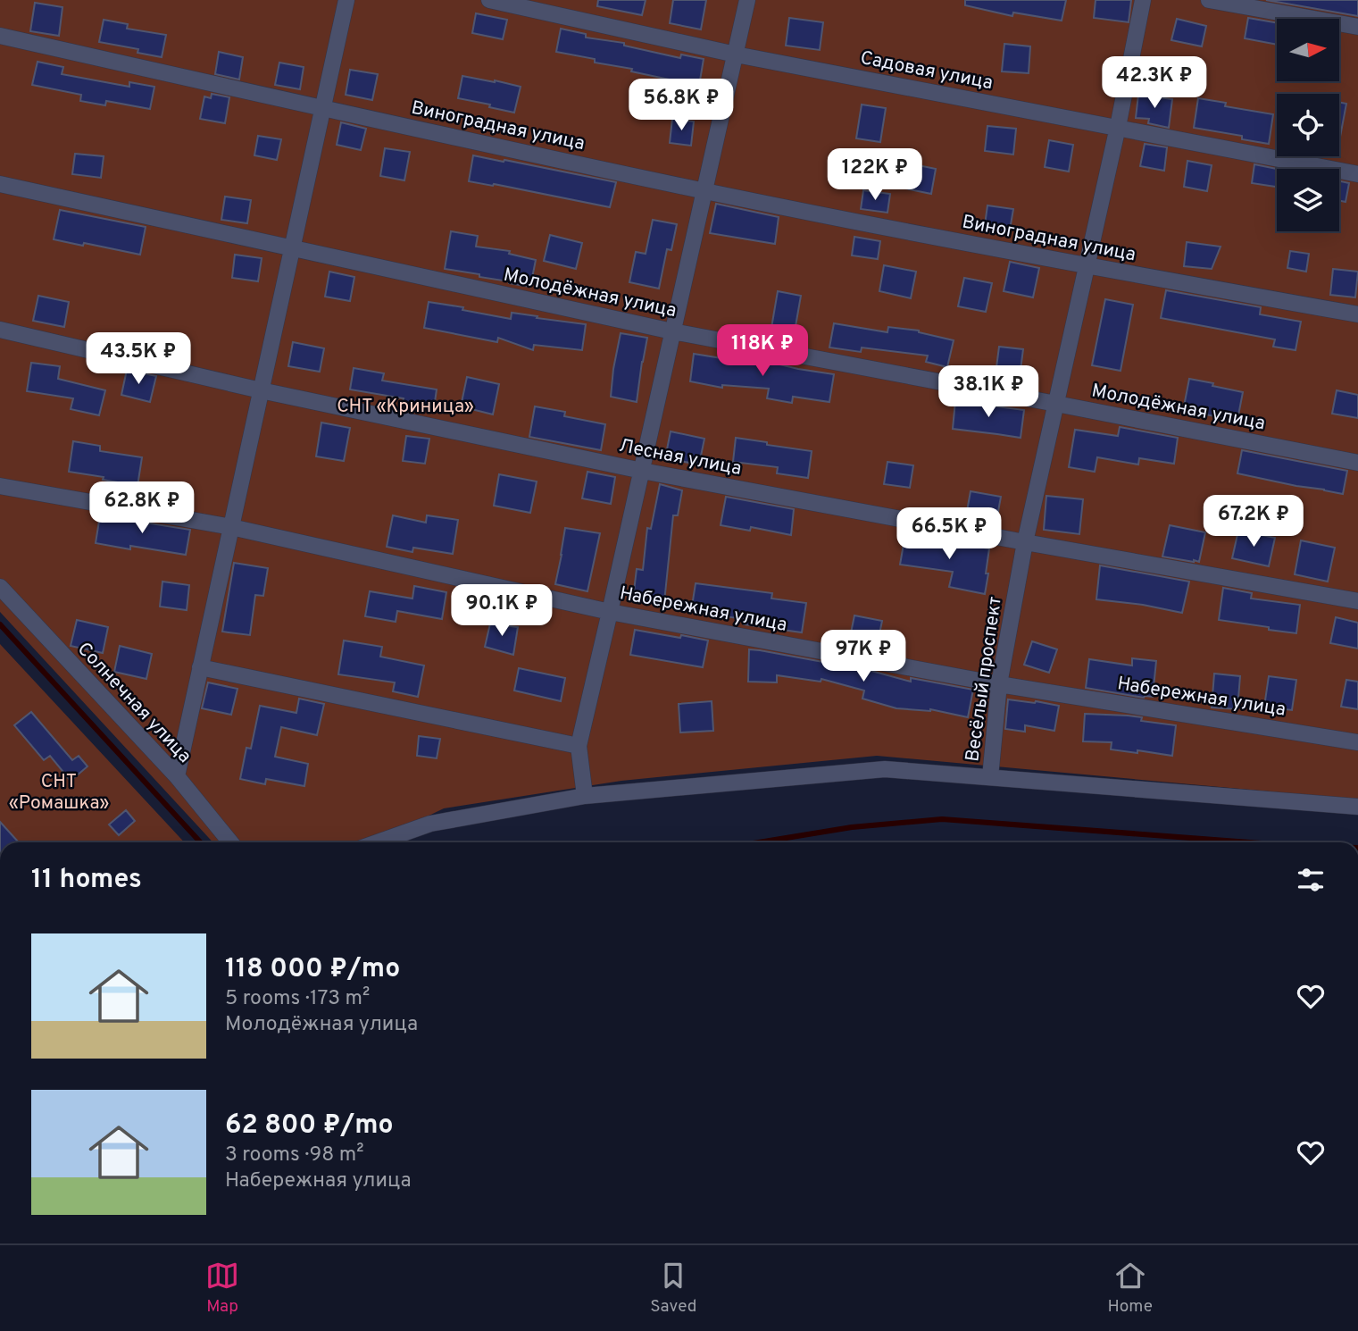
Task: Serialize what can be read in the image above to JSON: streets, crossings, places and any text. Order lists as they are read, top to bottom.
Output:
{
  "streets": {
    "street": [
      "Садовая улица",
      "Виноградная улица",
      "Молодёжная улица",
      "Лесная улица",
      "Набережная улица",
      "Весёлый проспект",
      "Солнечная улица"
    ]
  },
  "crossings": [
    ["Садовая улица", "Весёлый проспект"],
    ["Виноградная улица", "Весёлый проспект"],
    ["Молодёжная улица", "Весёлый проспект"],
    ["Лесная улица", "Весёлый проспект"],
    ["Набережная улица", "Весёлый проспект"]
  ],
  "parks": ["СНТ «Криница»", "СНТ «Ромашка»"],
  "north": "right",
  "page": {
    "price": [
      "42.3K ₽",
      "56.8K ₽",
      "122K ₽",
      "118K ₽",
      "43.5K ₽",
      "38.1K ₽",
      "62.8K ₽",
      "67.2K ₽",
      "66.5K ₽",
      "90.1K ₽",
      "97K ₽"
    ],
    "heading": "11 homes",
    "list": [
      {
        "name": "118 000 ₽/mo",
        "note": "5 rooms · 173 m² · Молодёжная улица"
      },
      {
        "name": "62 800 ₽/mo",
        "note": "3 rooms · 98 m² · Набережная улица"
      }
    ],
    "tabs": ["Map", "Saved", "Home"]
  }
}
